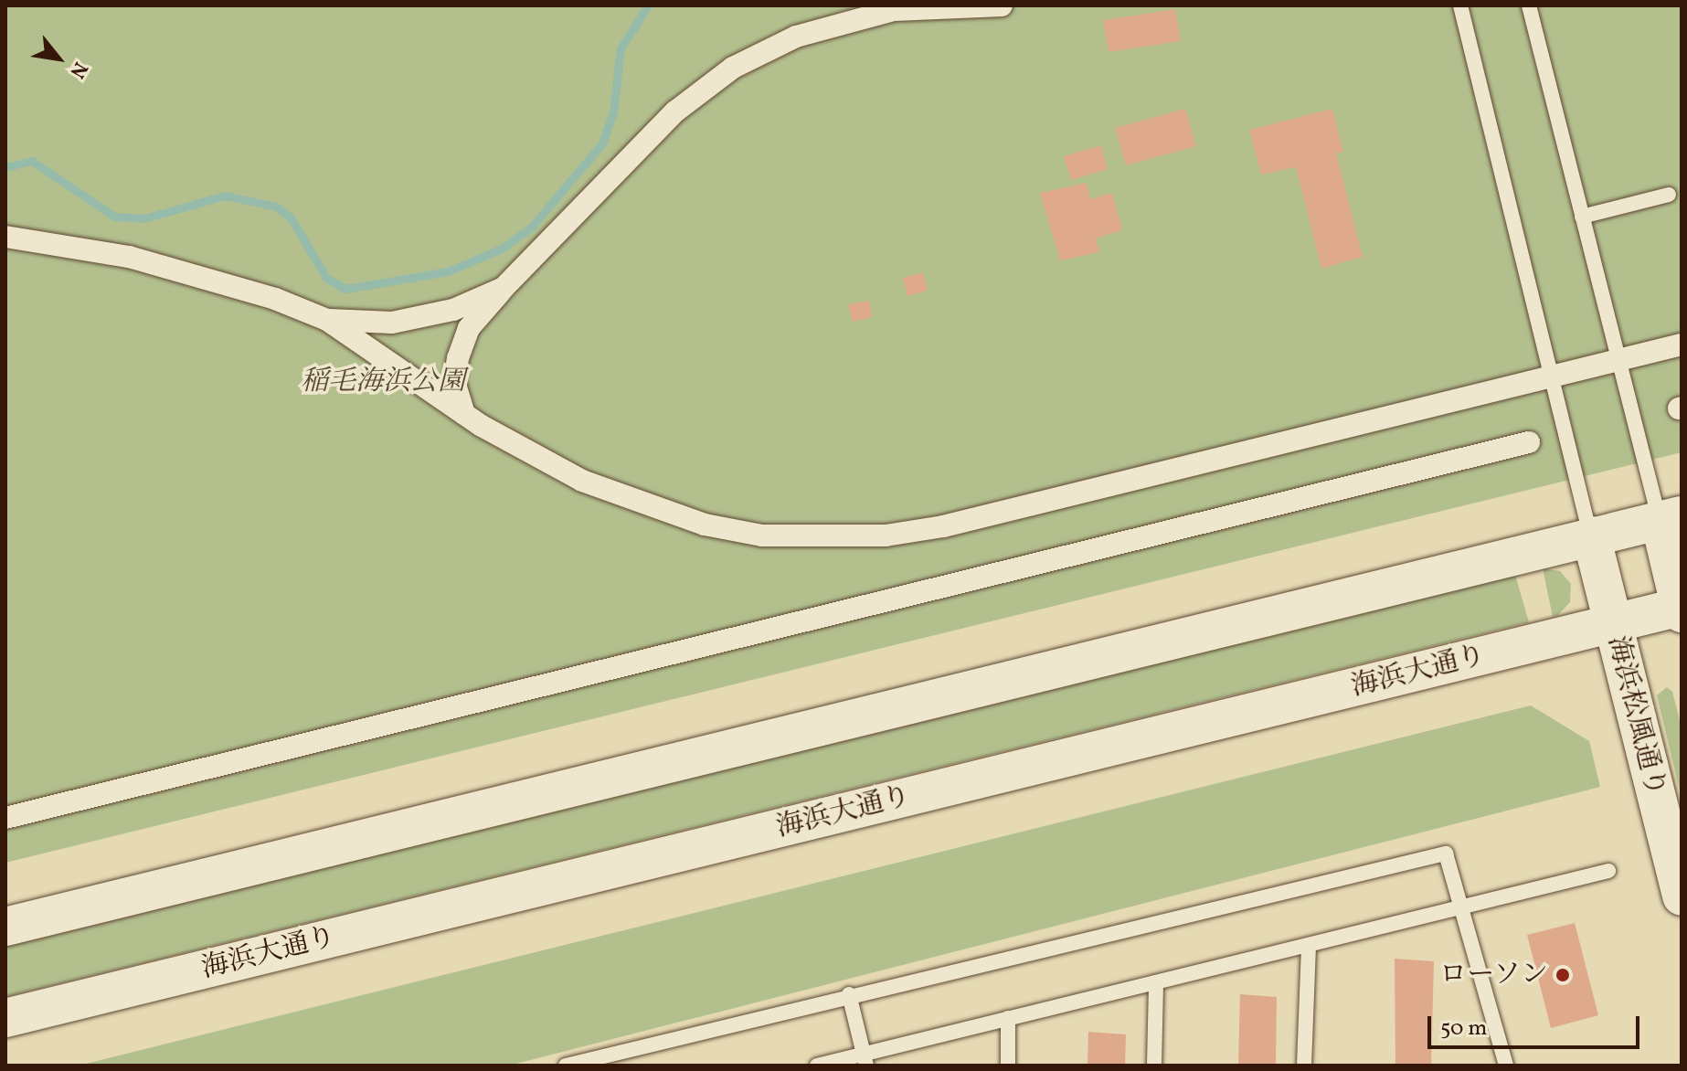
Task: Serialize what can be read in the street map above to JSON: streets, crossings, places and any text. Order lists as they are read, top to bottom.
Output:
{
  "streets": {
    "street": ["海浜大通り", "海浜松風通り"]
  },
  "crossings": [
    ["海浜大通り", "海浜松風通り"]
  ],
  "parks": ["稲毛海浜公園"],
  "places": ["ローソン"],
  "scale_bar": "50 m",
  "north": "bottom right"
}
